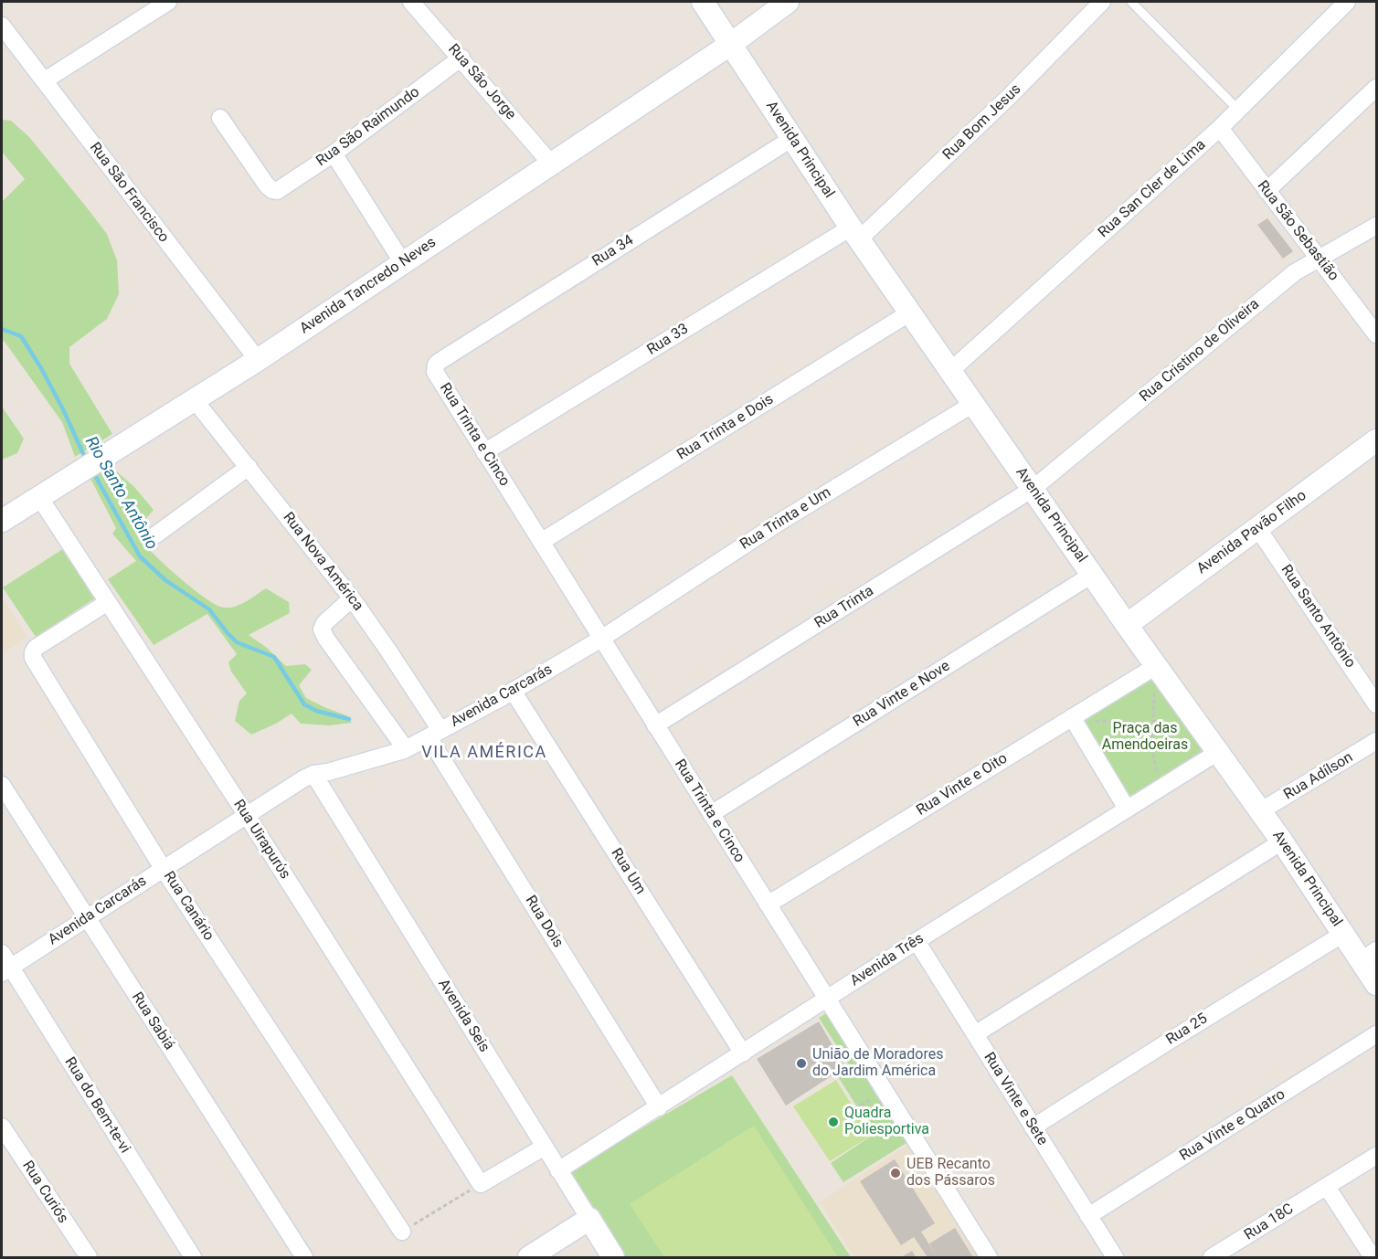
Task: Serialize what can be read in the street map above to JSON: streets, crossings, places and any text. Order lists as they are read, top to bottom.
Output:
{
  "streets": {
    "street": [
      "Rua São Jorge",
      "Rua Bom Jesus",
      "Rua São Raimundo",
      "Avenida Principal",
      "Rua San Cler de Lima",
      "Rua São Francisco",
      "Rua São Sebastião",
      "Rua 34",
      "Avenida Tancredo Neves",
      "Rua 33",
      "Rua Cristino de Oliveira",
      "Rua Trinta e Dois",
      "Rua Trinta e Cinco",
      "Rua Trinta e Um",
      "Avenida Pavão Filho",
      "Rua Nova América",
      "Rua Trinta",
      "Rua Santo Antônio",
      "Rua Vinte e Nove",
      "Avenida Carcarás",
      "Rua Adílson",
      "Rua Vinte e Oito",
      "Rua Uirapurύs",
      "Rua Um",
      "Rua Canário",
      "Rua Dois",
      "Avenida Três",
      "Avenida Seis",
      "Rua Sabiá",
      "Rua 25",
      "Rua Vinte e Sete",
      "Rua do Bem-te-vi",
      "Rua Vinte e Quatro",
      "Rua Curiós",
      "Rua 18C"
    ]
  },
  "crossings": [
    ["Rua São Jorge", "Rua São Raimundo"],
    ["Rua São Jorge", "Avenida Tancredo Neves"],
    ["Rua Bom Jesus", "Avenida Principal"],
    ["Rua Bom Jesus", "Rua 33"],
    ["Avenida Principal", "Rua San Cler de Lima"],
    ["Avenida Principal", "Rua 34"],
    ["Avenida Principal", "Avenida Tancredo Neves"],
    ["Avenida Principal", "Rua 33"],
    ["Avenida Principal", "Rua Cristino de Oliveira"],
    ["Avenida Principal", "Rua Trinta e Dois"],
    ["Avenida Principal", "Rua Trinta e Um"],
    ["Avenida Principal", "Avenida Pavão Filho"],
    ["Avenida Principal", "Rua Trinta"],
    ["Avenida Principal", "Rua Vinte e Nove"],
    ["Avenida Principal", "Rua Adílson"],
    ["Avenida Principal", "Rua Vinte e Oito"],
    ["Avenida Principal", "Avenida Três"],
    ["Avenida Principal", "Rua 25"],
    ["Rua San Cler de Lima", "Rua São Sebastião"],
    ["Rua São Francisco", "Avenida Tancredo Neves"],
    ["Rua São Sebastião", "Rua Cristino de Oliveira"],
    ["Rua 34", "Rua Trinta e Cinco"],
    ["Avenida Tancredo Neves", "Rua Nova América"],
    ["Avenida Tancredo Neves", "Rua Uirapurύs"],
    ["Rua 33", "Rua Trinta e Cinco"],
    ["Rua Cristino de Oliveira", "Rua Trinta"],
    ["Rua Trinta e Dois", "Rua Trinta e Cinco"],
    ["Rua Trinta e Cinco", "Rua Trinta e Um"],
    ["Rua Trinta e Cinco", "Rua Trinta"],
    ["Rua Trinta e Cinco", "Rua Vinte e Nove"],
    ["Rua Trinta e Cinco", "Avenida Carcarás"],
    ["Rua Trinta e Cinco", "Rua Vinte e Oito"],
    ["Rua Trinta e Cinco", "Avenida Três"],
    ["Rua Trinta e Um", "Avenida Carcarás"],
    ["Avenida Pavão Filho", "Rua Santo Antônio"],
    ["Rua Nova América", "Avenida Carcarás"],
    ["Rua Nova América", "Rua Dois"],
    ["Avenida Carcarás", "Rua Uirapurύs"],
    ["Avenida Carcarás", "Rua Um"],
    ["Avenida Carcarás", "Rua Canário"],
    ["Avenida Carcarás", "Rua Dois"],
    ["Avenida Carcarás", "Avenida Seis"],
    ["Avenida Carcarás", "Rua Sabiá"],
    ["Avenida Carcarás", "Rua do Bem-te-vi"],
    ["Rua Uirapurύs", "Rua Canário"],
    ["Rua Um", "Avenida Três"],
    ["Rua Dois", "Avenida Três"],
    ["Avenida Três", "Avenida Seis"],
    ["Avenida Três", "Rua Vinte e Sete"],
    ["Rua 25", "Rua Vinte e Sete"],
    ["Rua Vinte e Sete", "Rua Vinte e Quatro"]
  ],
  "districts": ["VILA AMÉRICA"],
  "water": ["Rio Santo Antônio"],
  "parks": ["Praça das Amendoeiras"],
  "places": ["União de Moradores do Jardim América", "Quadra Poliesportiva", "UEB Recanto dos Pássaros"]
}
